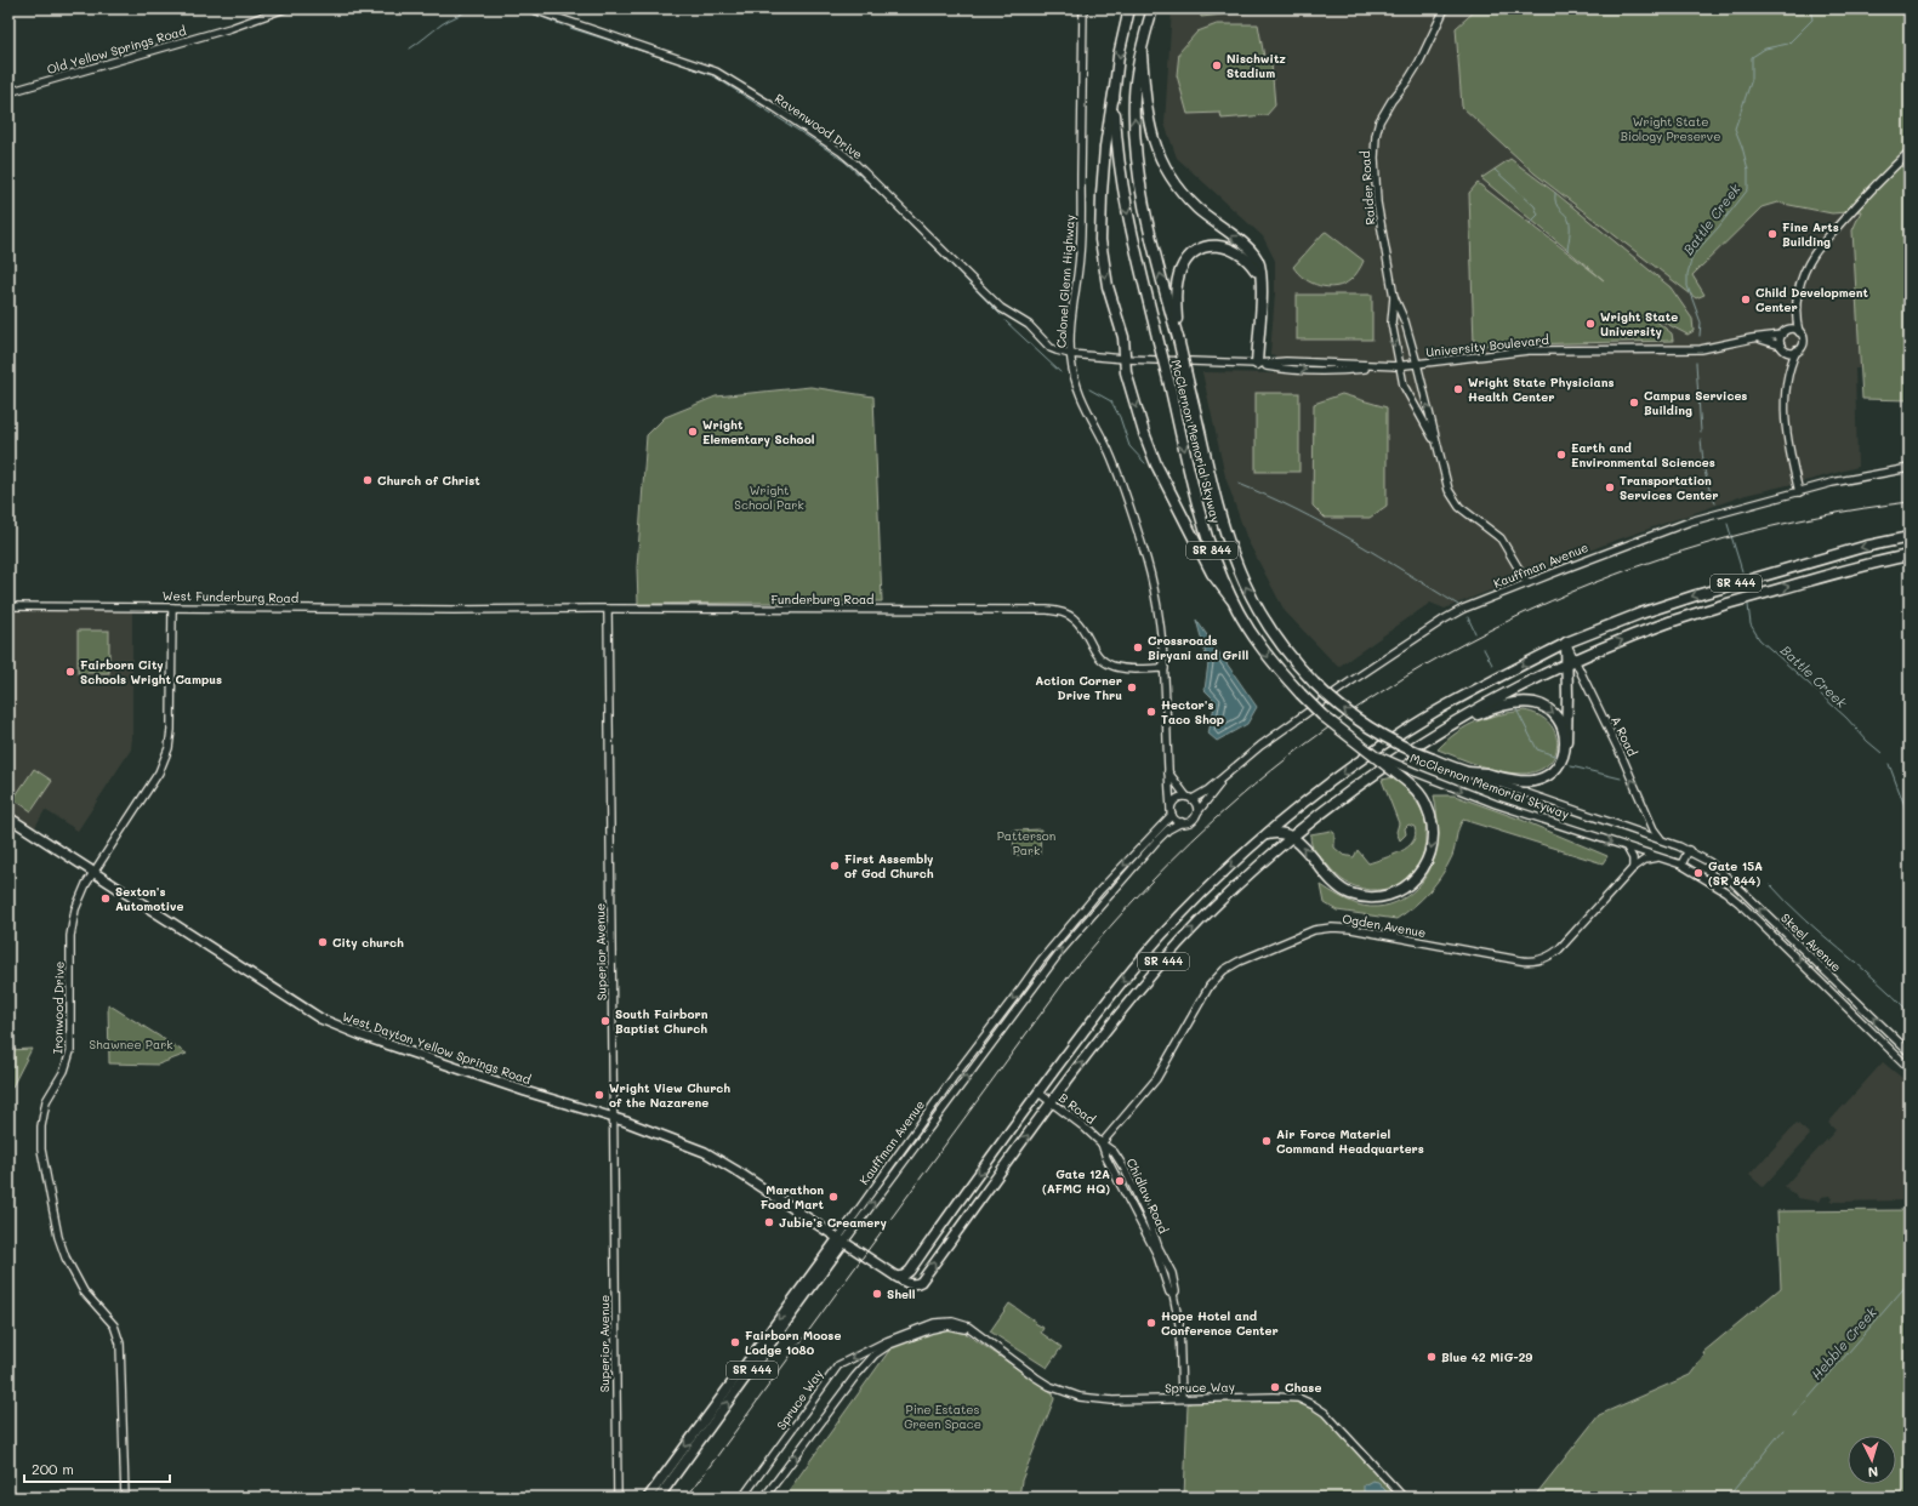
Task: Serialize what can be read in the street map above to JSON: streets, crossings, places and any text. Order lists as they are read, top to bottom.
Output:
{
  "streets": {
    "highway": ["McClernon Memorial Skyway", "SR 844", "SR 444"],
    "main road": ["Kauffman Avenue", "West Dayton Yellow Springs Road"],
    "street": [
      "Old Yellow Springs Road",
      "Ravenwood Drive",
      "Raider Road",
      "Colonel Glenn Highway",
      "University Boulevard",
      "West Funderburg Road",
      "Funderburg Road",
      "A Road",
      "Ogden Avenue",
      "Skeel Avenue",
      "Superior Avenue",
      "Ironwood Drive",
      "B Road",
      "Chidlaw Road",
      "Spruce Way"
    ]
  },
  "crossings": [
    ["Ravenwood Drive", "Colonel Glenn Highway"],
    ["Ravenwood Drive", "University Boulevard"],
    ["Raider Road", "University Boulevard"],
    ["Raider Road", "Kauffman Avenue"],
    ["Colonel Glenn Highway", "University Boulevard"],
    ["Colonel Glenn Highway", "Kauffman Avenue"],
    ["Colonel Glenn Highway", "Funderburg Road"],
    ["McClernon Memorial Skyway", "A Road"],
    ["McClernon Memorial Skyway", "Skeel Avenue"],
    ["Kauffman Avenue", "West Dayton Yellow Springs Road"],
    ["SR 444", "A Road"],
    ["SR 444", "West Dayton Yellow Springs Road"],
    ["SR 444", "B Road"],
    ["West Funderburg Road", "Funderburg Road"],
    ["West Funderburg Road", "Ironwood Drive"],
    ["Funderburg Road", "Superior Avenue"],
    ["Ogden Avenue", "B Road"],
    ["Ogden Avenue", "Chidlaw Road"],
    ["Superior Avenue", "West Dayton Yellow Springs Road"],
    ["Ironwood Drive", "West Dayton Yellow Springs Road"],
    ["B Road", "Chidlaw Road"],
    ["Chidlaw Road", "Spruce Way"]
  ],
  "one_way": ["A Road"],
  "water": ["Battle Creek", "Hebble Creek"],
  "parks": [
    "Wright State Biology Preserve",
    "Wright School Park",
    "Patterson Park",
    "Shawnee Park",
    "Pine Estates Green Space"
  ],
  "places": [
    "Nischwitz Stadium",
    "Fine Arts Building",
    "Child Development Center",
    "Wright State University",
    "Wright State Physicians Health Center",
    "Campus Services Building",
    "Wright Elementary School",
    "Earth and Environmental Sciences",
    "Church of Christ",
    "Transportation Services Center",
    "Crossroads Biryani and Grill",
    "Fairborn City Schools Wright Campus",
    "Action Corner Drive Thru",
    "Hector's Taco Shop",
    "First Assembly of God Church",
    "Gate 15A (SR 844)",
    "Sexton's Automotive",
    "City church",
    "South Fairborn Baptist Church",
    "Wright View Church of the Nazarene",
    "Air Force Materiel Command Headquarters",
    "Gate 12A (AFMC HQ)",
    "Marathon Food Mart",
    "Jubie’s Creamery",
    "Shell",
    "Hope Hotel and Conference Center",
    "Fairborn Moose Lodge 1080",
    "Blue 42 MiG-29",
    "Chase"
  ],
  "scale_bar": "200 m",
  "north": "bottom"
}
